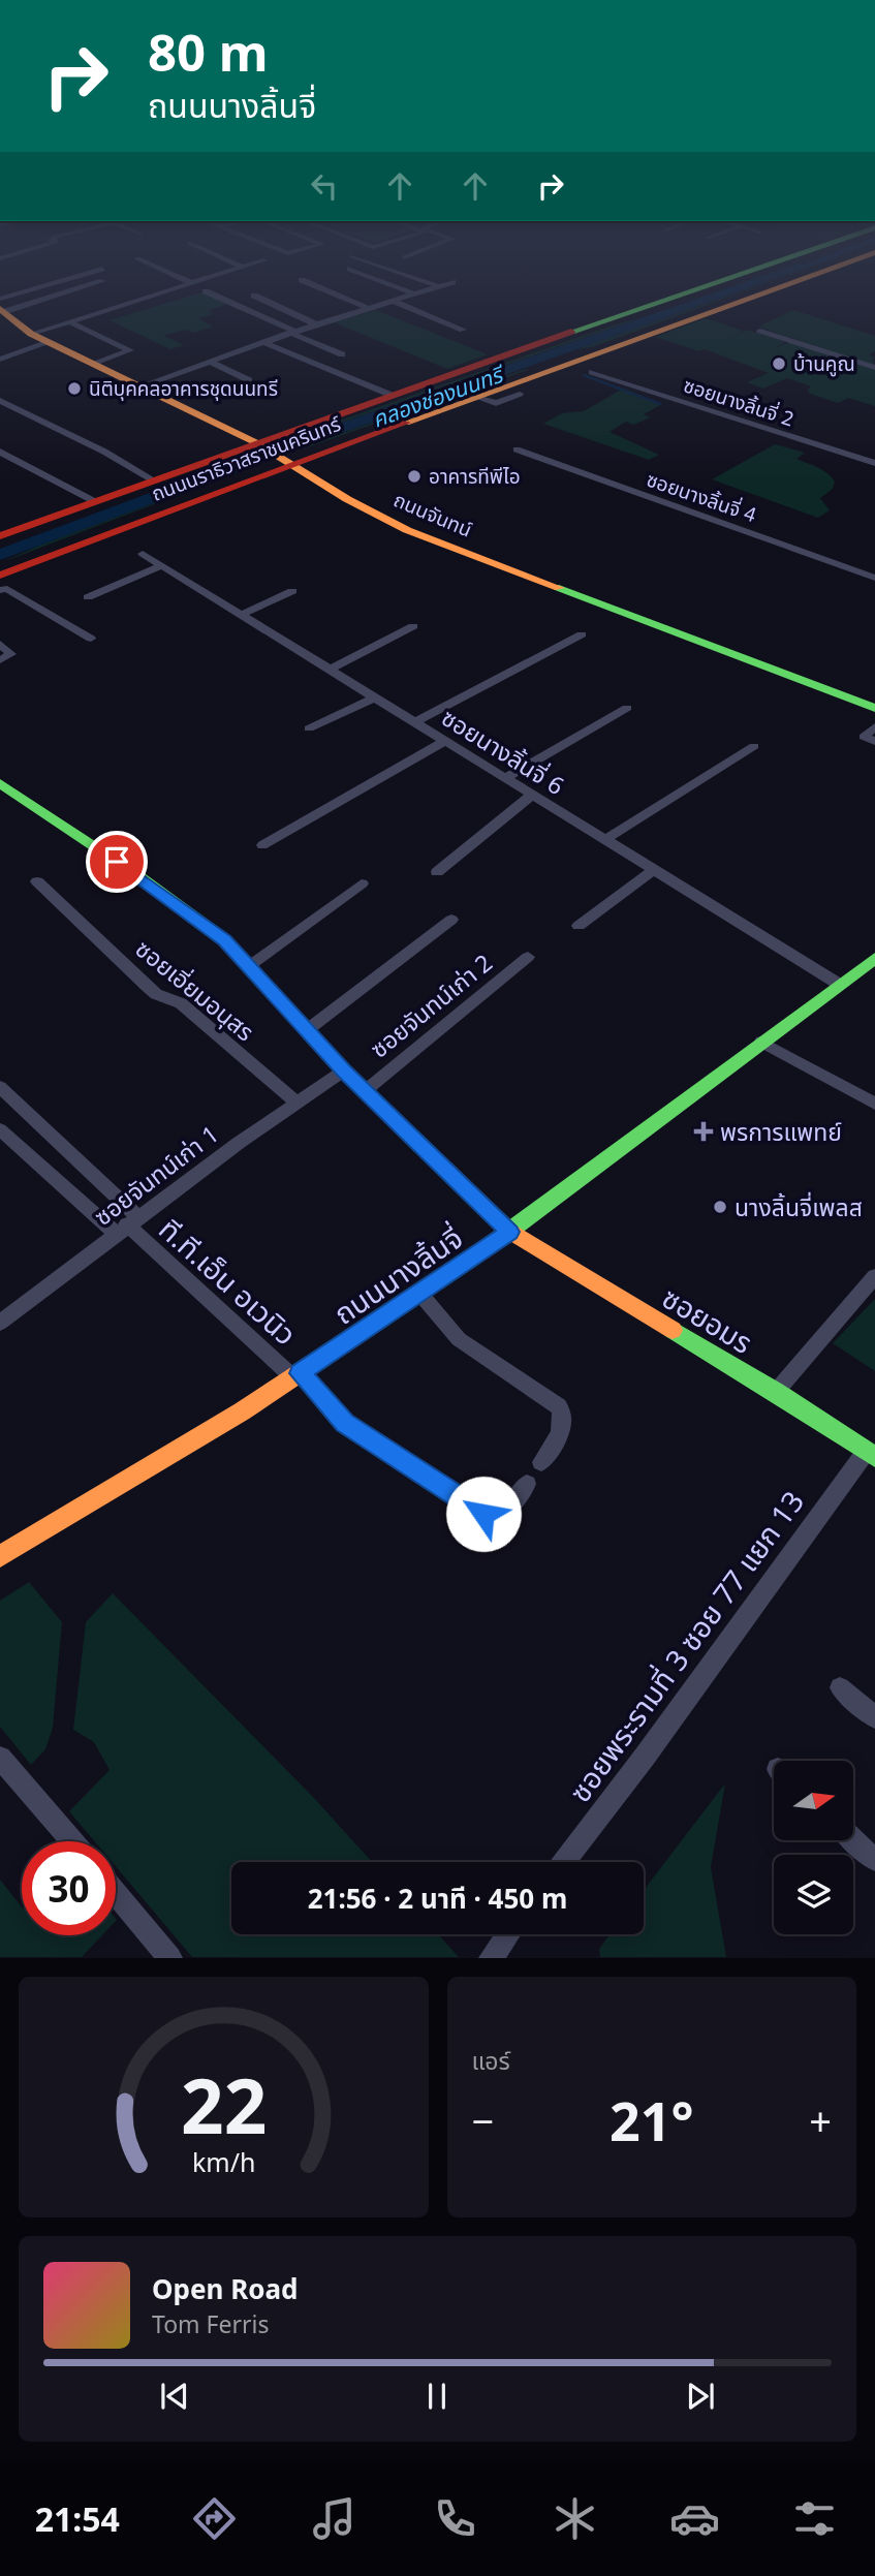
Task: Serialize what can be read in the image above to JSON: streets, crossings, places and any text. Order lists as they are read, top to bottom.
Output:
{
  "streets": {
    "main road": [
      "ถนนนราธิวาสราชนครินทร์",
      "ถนนจันทน์",
      "ถนนนางลิ้นจี่",
      "ซอยอมร"
    ],
    "street": [
      "ซอยนางลิ้นจี่ 2",
      "ซอยนางลิ้นจี่ 4",
      "ซอยนางลิ้นจี่ 6",
      "ซอยเอี่ยมอนุสร",
      "ซอยจันทน์เก่า 2",
      "ซอยจันทน์เก่า 1",
      "ที.ที.เอ็น อเวนิว",
      "ซอยพระรามที่ 3 ซอย 77 แยก 13"
    ]
  },
  "crossings": [
    ["ถนนนราธิวาสราชนครินทร์", "ถนนจันทน์"],
    ["ซอยนางลิ้นจี่ 6", "ถนนนางลิ้นจี่"],
    ["ซอยเอี่ยมอนุสร", "ซอยจันทน์เก่า 1"],
    ["ซอยจันทน์เก่า 2", "ซอยอมร"],
    ["ซอยจันทน์เก่า 1", "ที.ที.เอ็น อเวนิว"],
    ["ซอยจันทน์เก่า 1", "ซอยอมร"],
    ["ถนนนางลิ้นจี่", "ที.ที.เอ็น อเวนิว"],
    ["ถนนนางลิ้นจี่", "ซอยอมร"],
    ["ซอยอมร", "ซอยพระรามที่ 3 ซอย 77 แยก 13"]
  ],
  "water": ["คลองช่องนนทรี"],
  "places": {
    "other": [
      "บ้านคูณ",
      "นิติบุคคลอาคารชุดนนทรี",
      "อาคารทีพีไอ",
      "นางลิ้นจี่เพลส"
    ],
    "health": ["พรการแพทย์"]
  },
  "north": "right",
  "page": {
    "turn": ["80 m", "ถนนนางลิ้นจี่"],
    "limit": "30",
    "trip": "21:56 · 2 นาที · 450 m",
    "tile": "แอร์",
    "heat": ["−", "21°", "+"],
    "song": ["Open Road", "Tom Ferris"],
    "tabs": "21:54",
    "gauge": ["22", "km/h"]
  }
}
